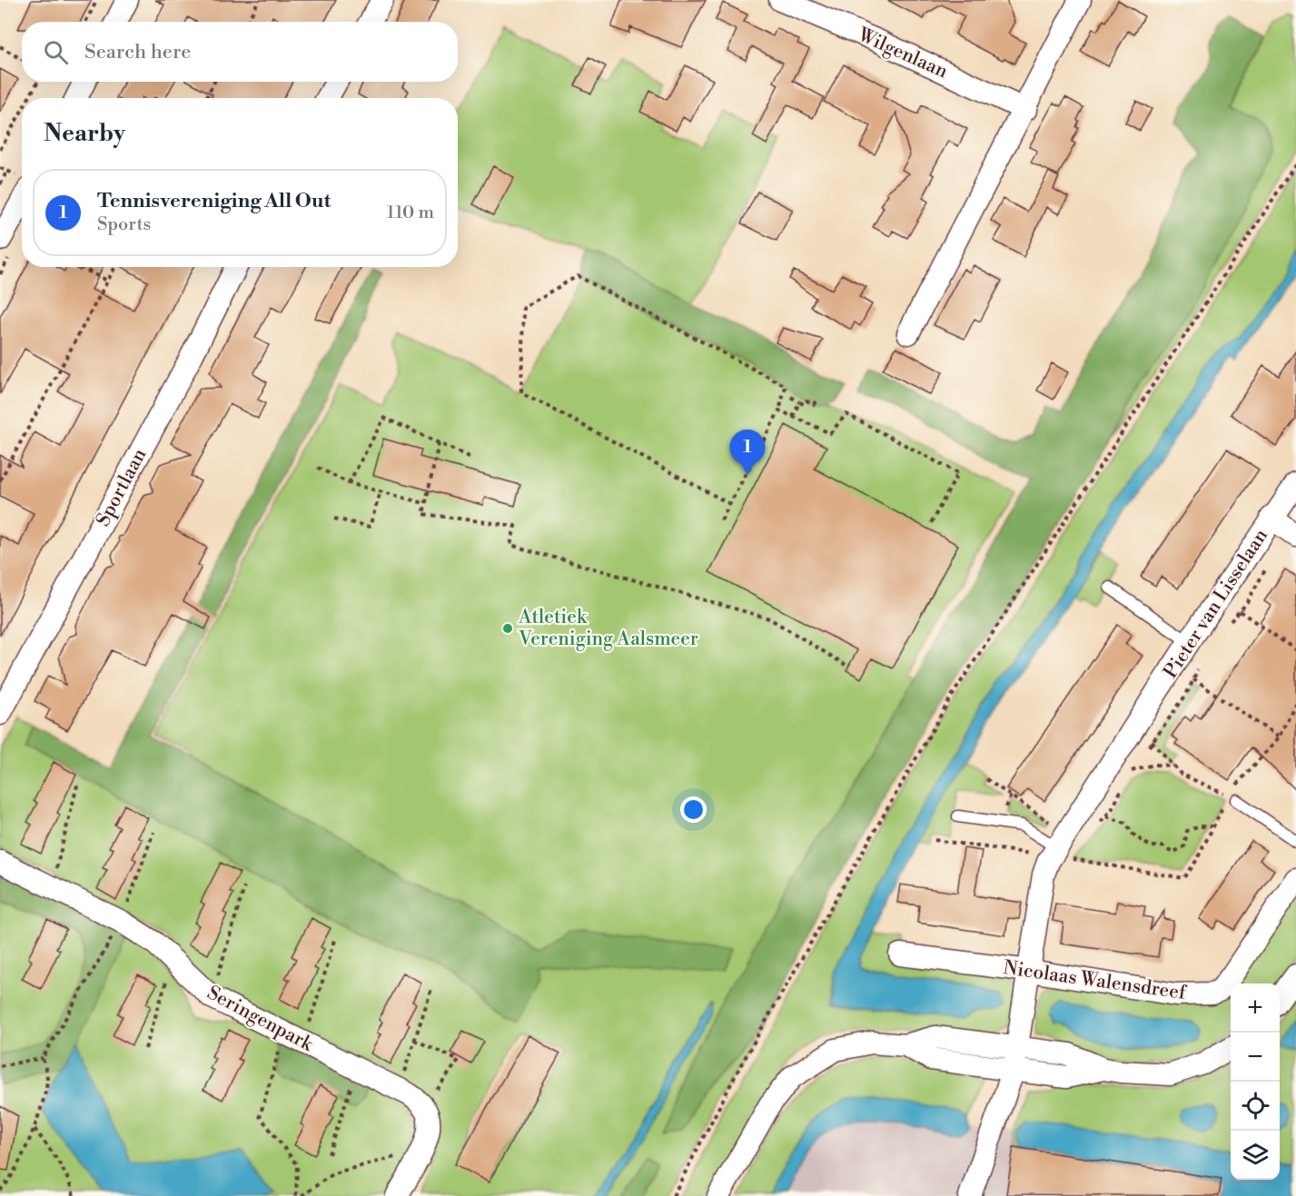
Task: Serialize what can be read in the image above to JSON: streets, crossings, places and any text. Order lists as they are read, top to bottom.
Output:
{
  "streets": {
    "street": [
      "Wilgenlaan",
      "Sportlaan",
      "Pieter van Lisselaan",
      "Nicolaas Walensdreef",
      "Seringenpark"
    ]
  },
  "crossings": [
    ["Pieter van Lisselaan", "Nicolaas Walensdreef"]
  ],
  "places": ["Atletiek Vereniging Aalsmeer"],
  "page": {
    "search": "Search here",
    "heading": "Nearby",
    "list": [
      {
        "mark": "1",
        "name": "Tennisvereniging All Out",
        "note": "Sports",
        "value": "110 m"
      }
    ],
    "pins": "1",
    "map_buttons": ["+", "−"]
  }
}
